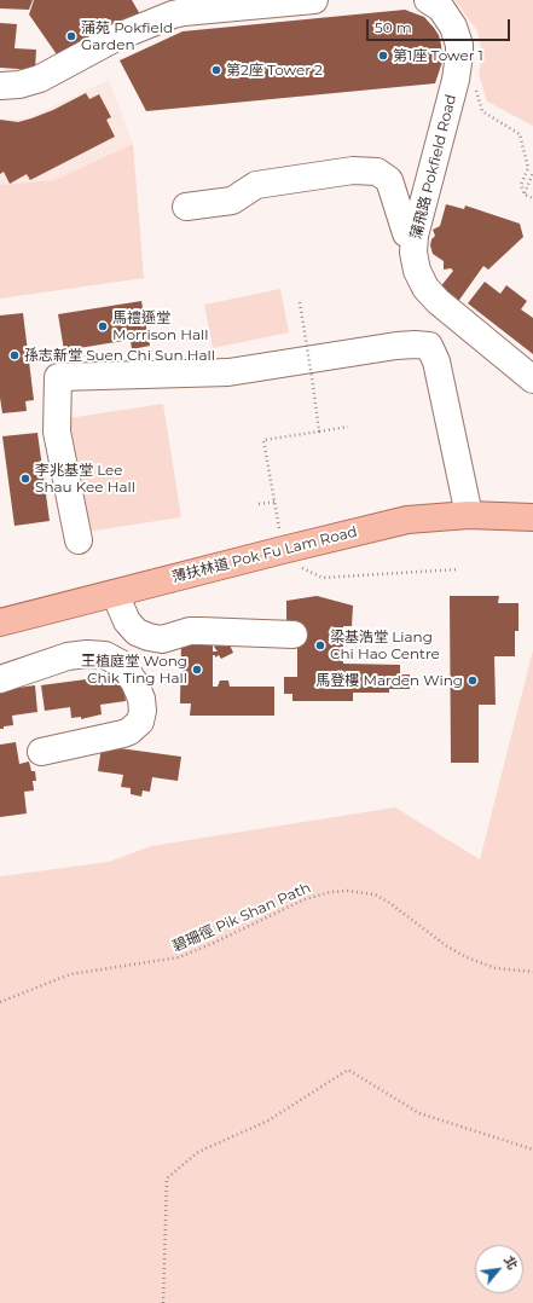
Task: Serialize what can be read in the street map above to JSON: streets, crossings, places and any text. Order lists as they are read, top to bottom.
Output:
{
  "streets": {
    "main road": ["薄扶林道 Pok Fu Lam Road"],
    "street": ["蒲飛路 Pokfield Road"],
    "path": ["碧珊徑 Pik Shan Path"]
  },
  "places": [
    "蒲苑 Pokfield Garden",
    "第1座 Tower 1",
    "第2座 Tower 2",
    "馬禮遜堂 Morrison Hall",
    "孫志新堂 Suen Chi Sun Hall",
    "李兆基堂 Lee Shau Kee Hall",
    "梁基浩堂 Liang Chi Hao Centre",
    "王植庭堂 Wong Chik Ting Hall",
    "馬登樓 Marden Wing"
  ],
  "scale_bar": "50 m",
  "north": "top right"
}
